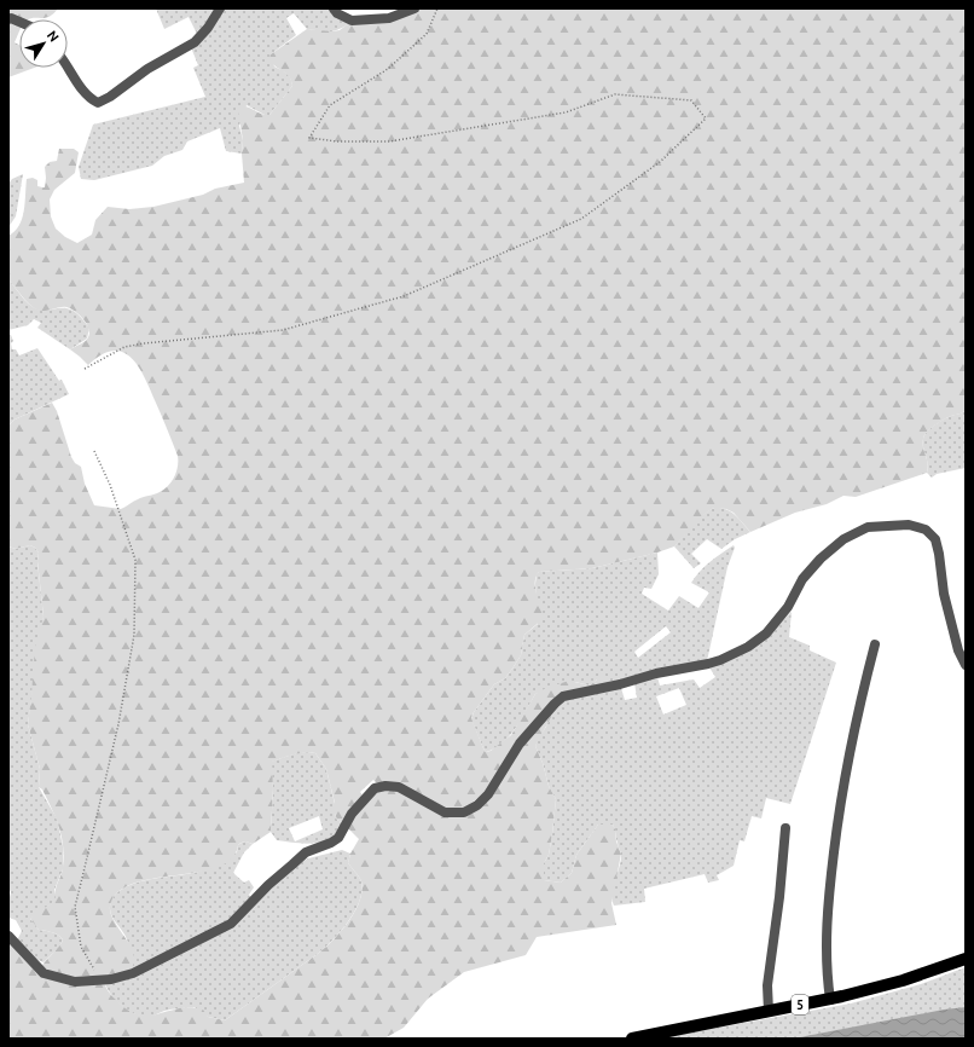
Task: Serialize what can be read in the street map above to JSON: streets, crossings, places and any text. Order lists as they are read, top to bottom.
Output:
{
  "streets": {
    "main road": ["5"]
  },
  "north": "top right"
}
